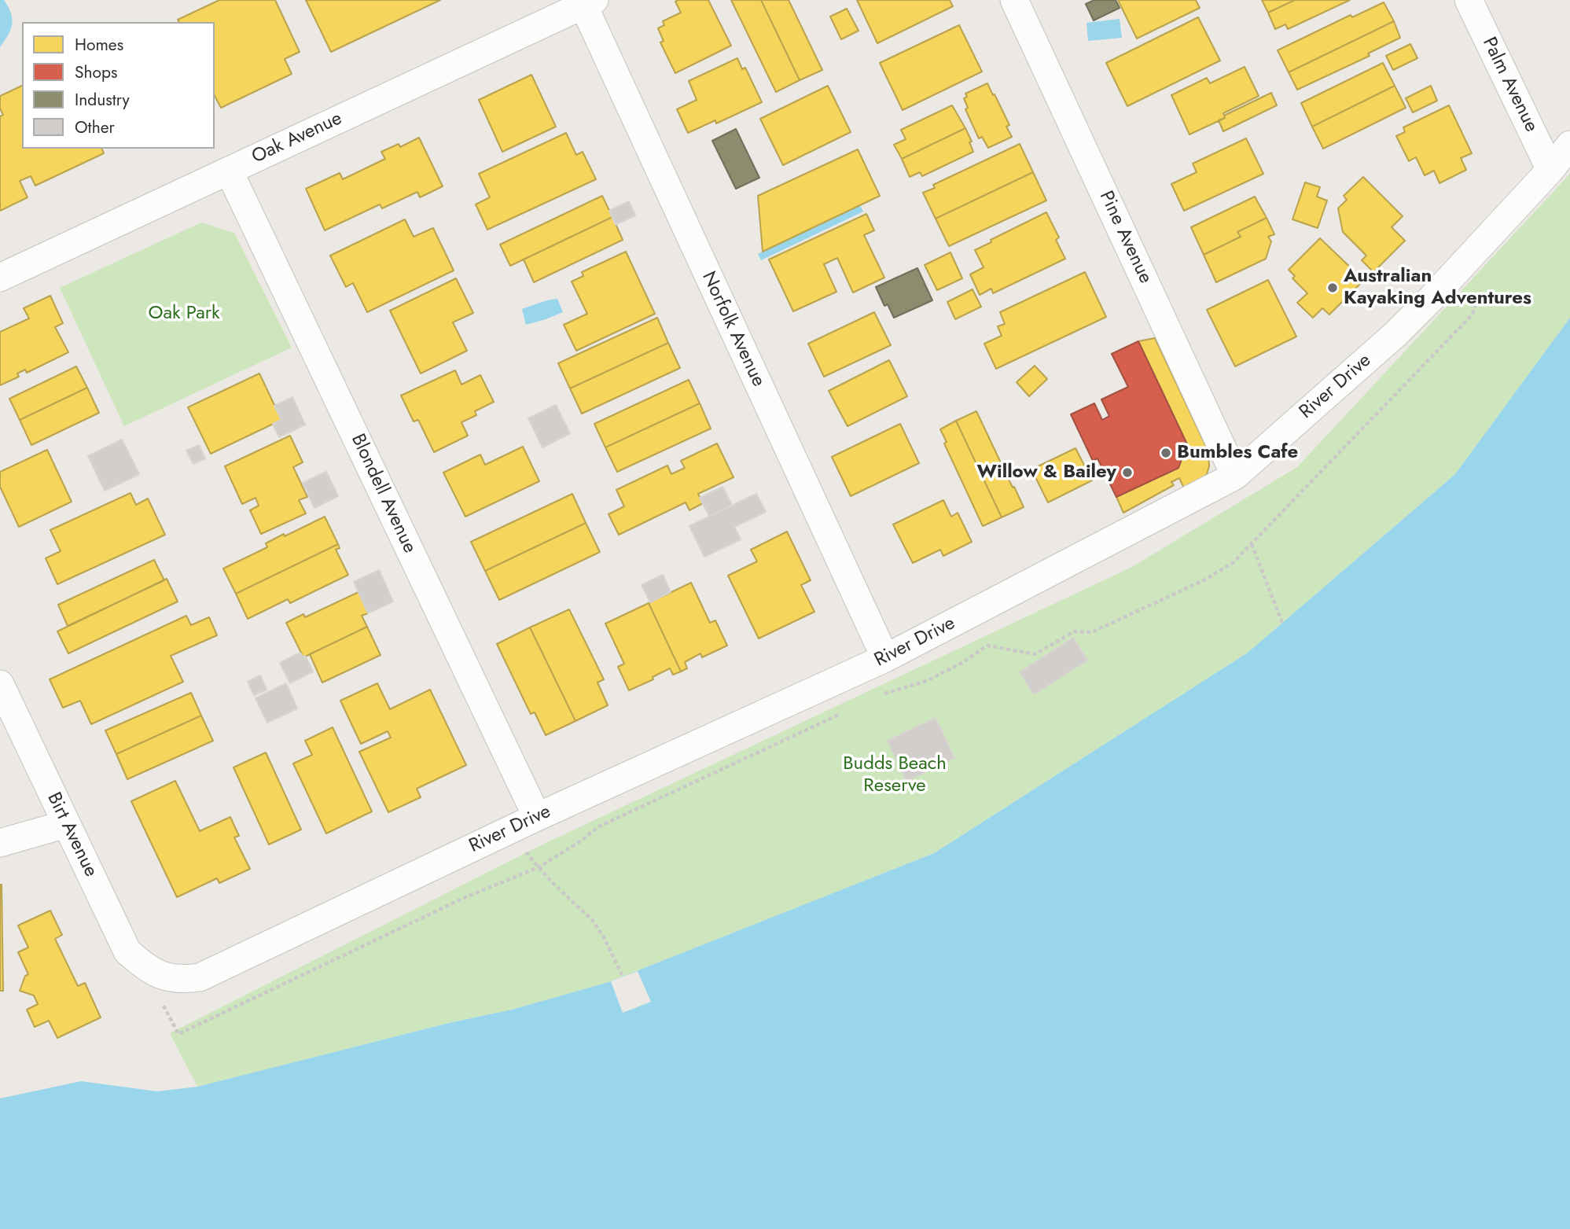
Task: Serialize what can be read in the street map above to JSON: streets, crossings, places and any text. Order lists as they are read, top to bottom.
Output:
{
  "streets": {
    "street": [
      "Palm Avenue",
      "Oak Avenue",
      "Pine Avenue",
      "Norfolk Avenue",
      "River Drive",
      "Blondell Avenue",
      "Birt Avenue"
    ]
  },
  "crossings": [
    ["Palm Avenue", "River Drive"],
    ["Oak Avenue", "Norfolk Avenue"],
    ["Oak Avenue", "Blondell Avenue"],
    ["Pine Avenue", "River Drive"],
    ["Norfolk Avenue", "River Drive"],
    ["River Drive", "Blondell Avenue"],
    ["River Drive", "Birt Avenue"]
  ],
  "parks": ["Oak Park", "Budds Beach Reserve"],
  "places": ["Australian Kayaking Adventures", "Bumbles Cafe", "Willow & Bailey"],
  "legend": [
    "Homes",
    "Shops",
    "Industry",
    "Other"
  ]
}
